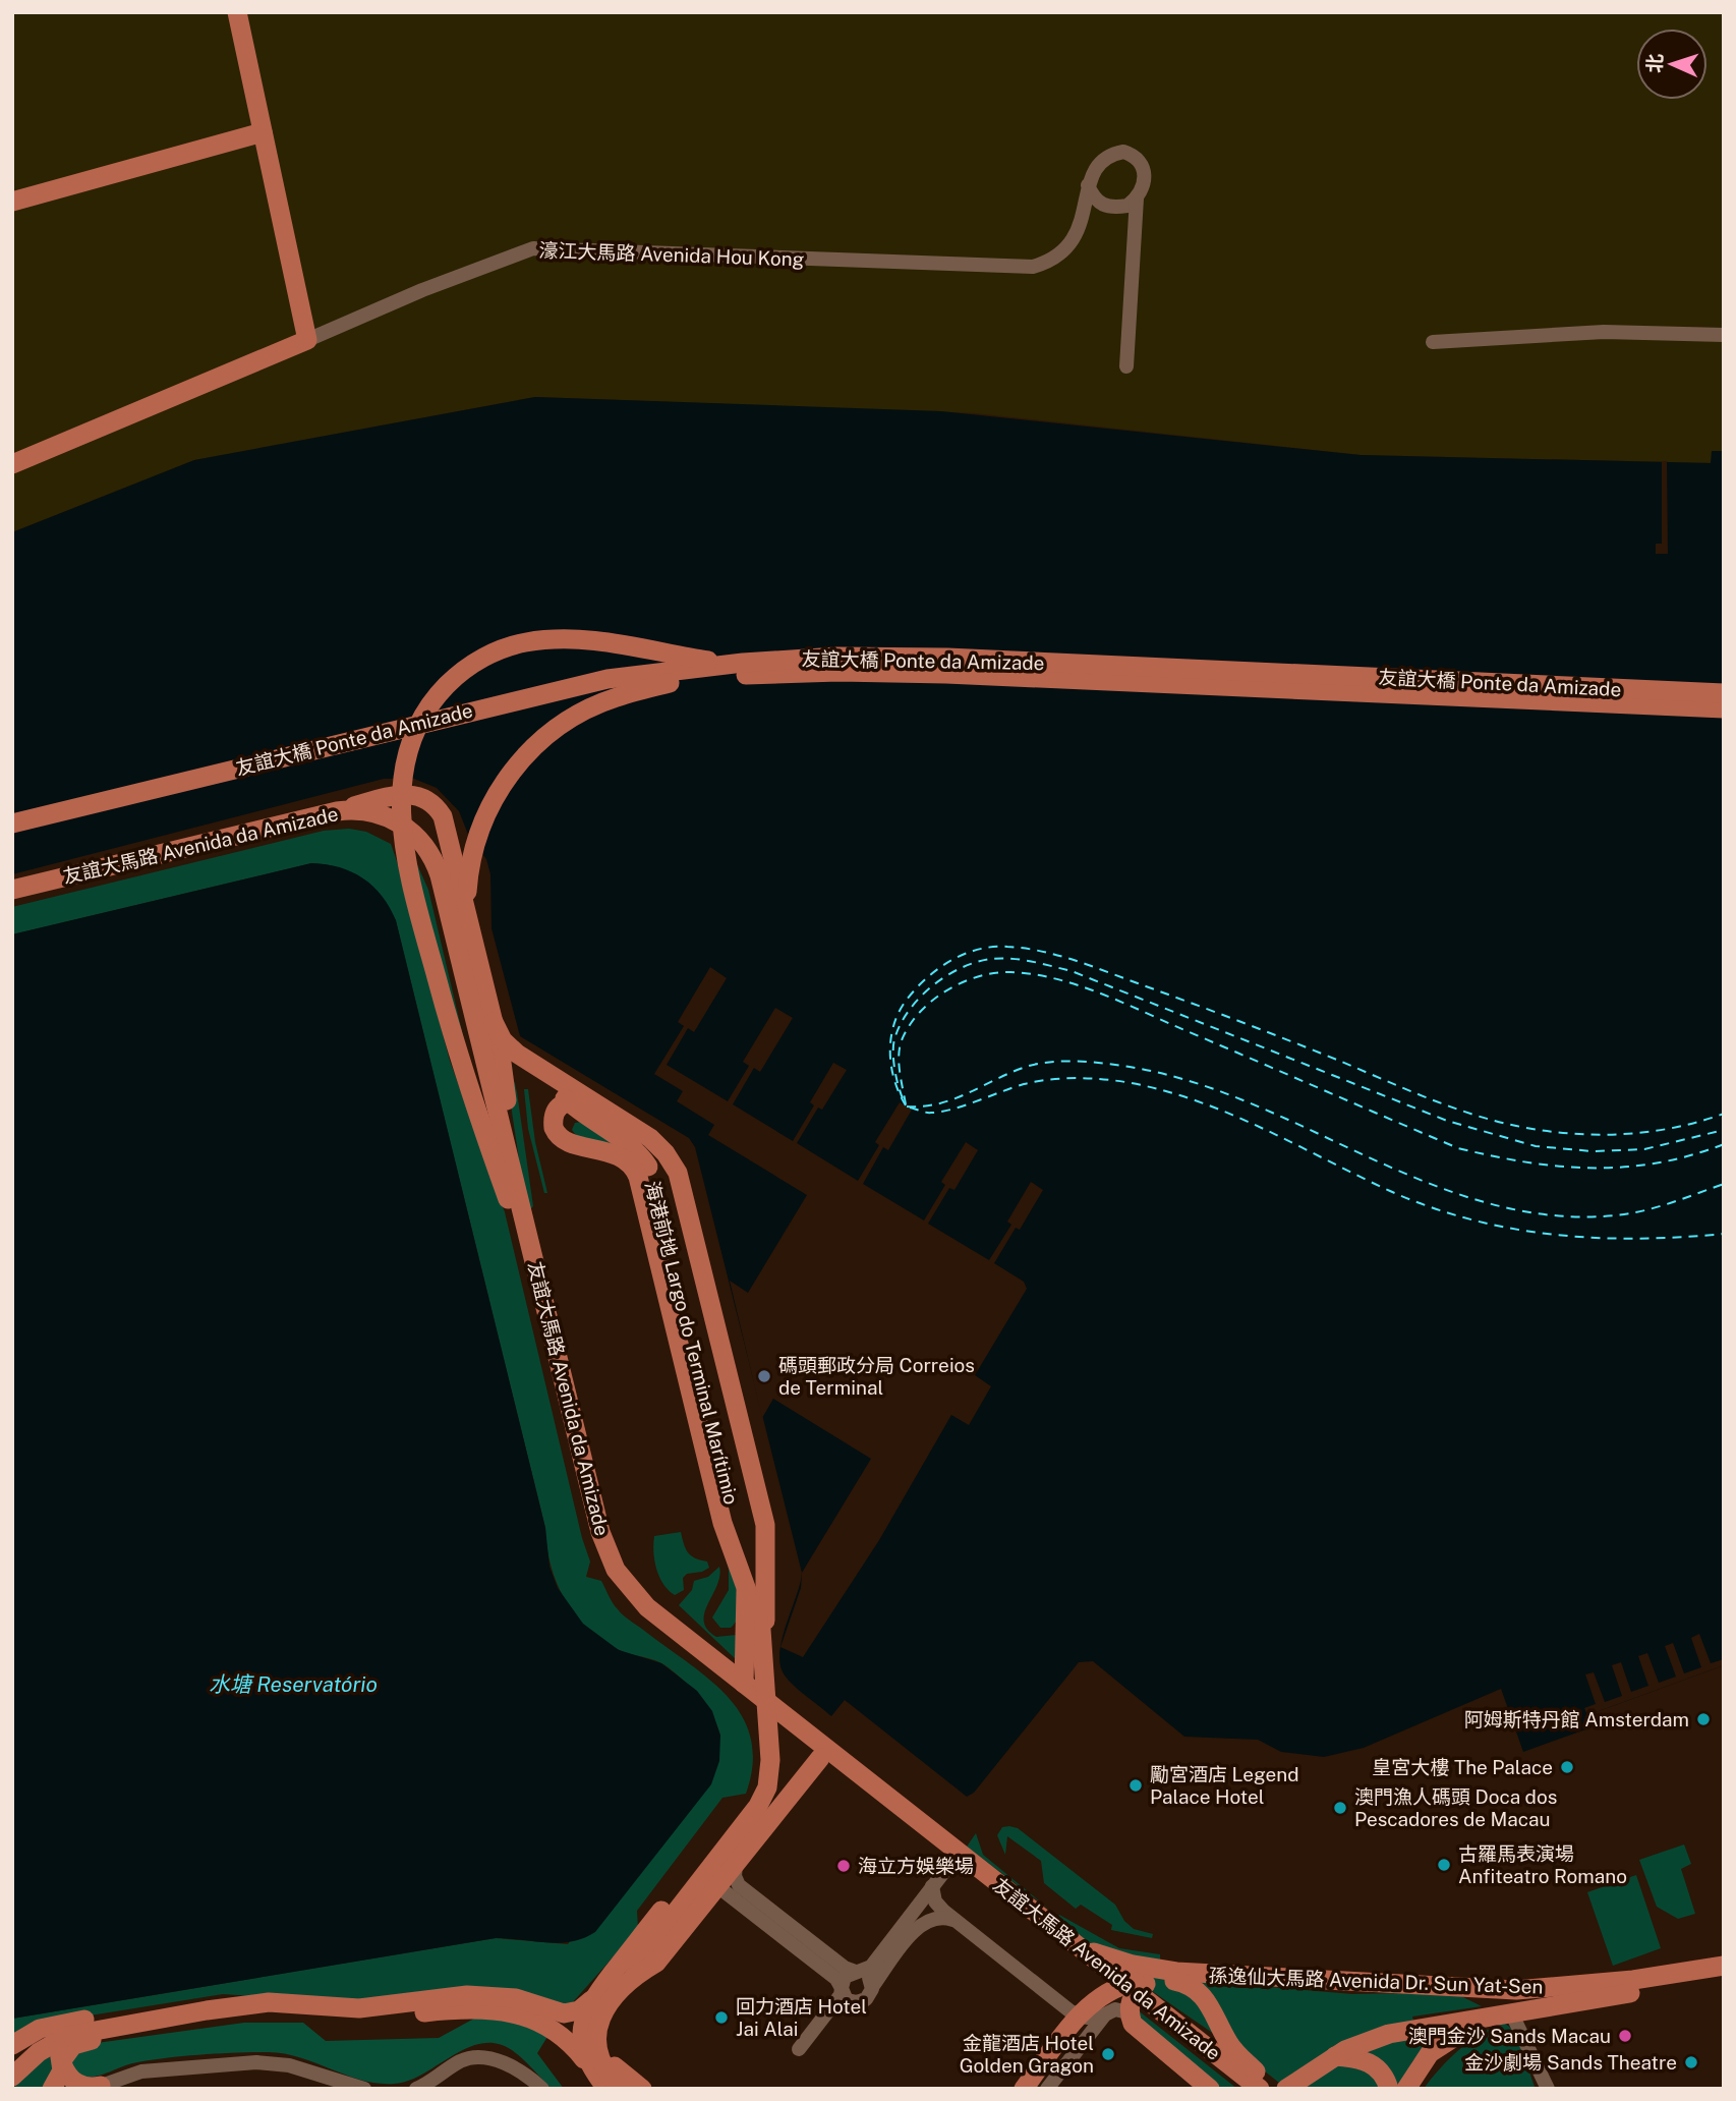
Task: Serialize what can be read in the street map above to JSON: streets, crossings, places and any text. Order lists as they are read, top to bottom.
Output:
{
  "streets": {
    "main road": [
      "濠江大馬路 Avenida Hou Kong",
      "友誼大橋 Ponte da Amizade",
      "友誼大馬路 Avenida da Amizade",
      "海港前地 Largo do Terminal Marítimio",
      "孫逸仙大馬路 Avenida Dr. Sun Yat-Sen"
    ]
  },
  "crossings": [
    ["友誼大馬路 Avenida da Amizade", "海港前地 Largo do Terminal Marítimio"],
    ["友誼大馬路 Avenida da Amizade", "孫逸仙大馬路 Avenida Dr. Sun Yat-Sen"]
  ],
  "water": ["水塘 Reservatório"],
  "places": [
    "碼頭郵政分局 Correios de Terminal",
    "阿姆斯特丹館 Amsterdam",
    "皇宮大樓 The Palace",
    "勵宮酒店 Legend Palace Hotel",
    "澳門漁人碼頭 Doca dos Pescadores de Macau",
    "古羅馬表演場 Anfiteatro Romano",
    "海立方娛樂場",
    "回力酒店 Hotel Jai Alai",
    "澳門金沙 Sands Macau",
    "金龍酒店 Hotel Golden Gragon",
    "金沙劇場 Sands Theatre"
  ],
  "north": "left"
}
